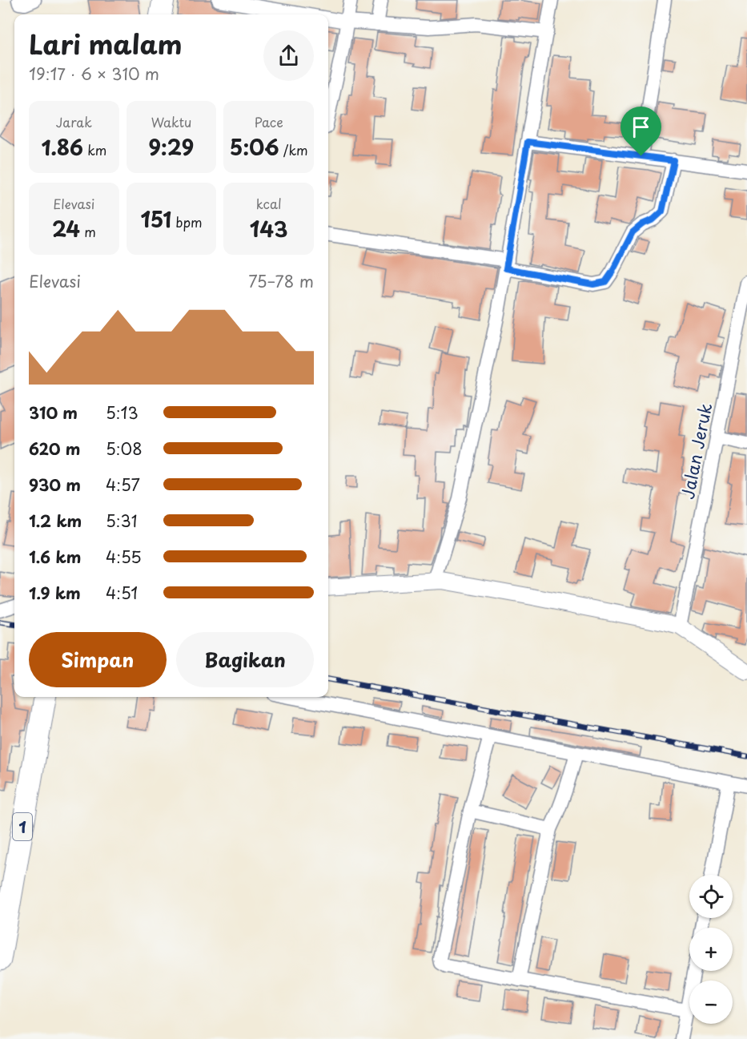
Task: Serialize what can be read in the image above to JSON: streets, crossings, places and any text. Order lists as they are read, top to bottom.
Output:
{
  "streets": {
    "highway": ["1"],
    "street": ["Jalan Jeruk"]
  },
  "page": {
    "heading": ["Lari malam", "19:17 · 6 × 310 m"],
    "stats": [
      ["Jarak", "1.86 km"],
      ["Waktu", "9:29"],
      ["Pace", "5:06 /km"],
      ["Elevasi", "24 m"],
      ["151 bpm"],
      ["kcal", "143"]
    ],
    "chart": ["Elevasi", "75–78 m"],
    "list": [
      {
        "name": "310 m",
        "note": "5:13"
      },
      {
        "name": "620 m",
        "note": "5:08"
      },
      {
        "name": "930 m",
        "note": "4:57"
      },
      {
        "name": "1.2 km",
        "note": "5:31"
      },
      {
        "name": "1.6 km",
        "note": "4:55"
      },
      {
        "name": "1.9 km",
        "note": "4:51"
      }
    ],
    "buttons": ["Simpan", "Bagikan"],
    "map_buttons": ["+", "−"]
  }
}
